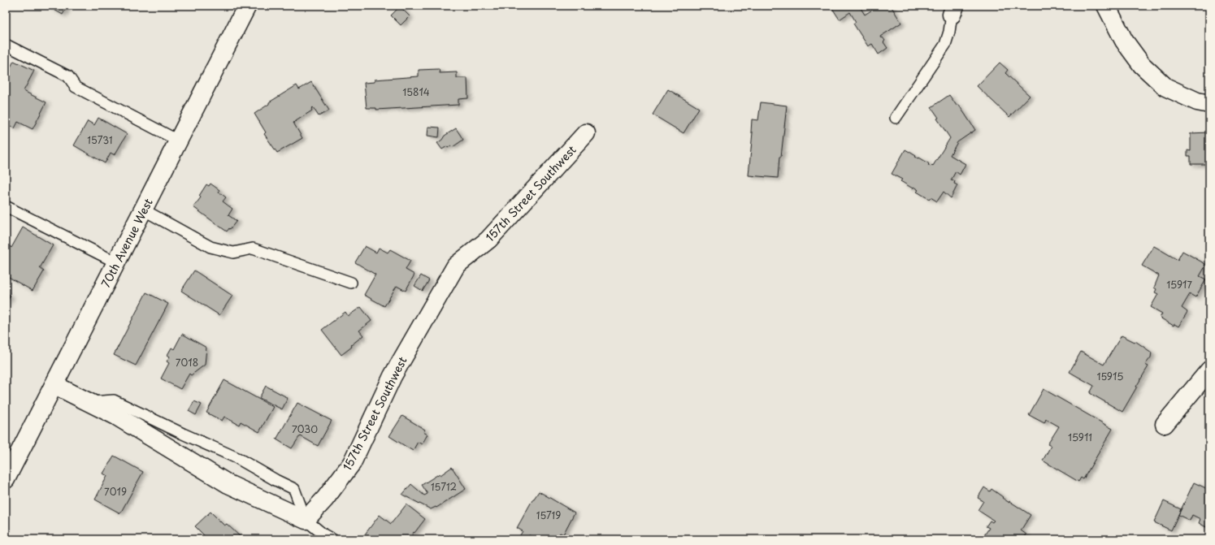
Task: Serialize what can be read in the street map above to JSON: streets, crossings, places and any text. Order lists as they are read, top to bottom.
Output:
{
  "streets": {
    "street": ["157th Street Southwest", "70th Avenue West"]
  },
  "house_numbers": [
    "15814",
    "15731",
    "15917",
    "7018",
    "15915",
    "7030",
    "15911",
    "15712",
    "7019",
    "15719"
  ]
}
